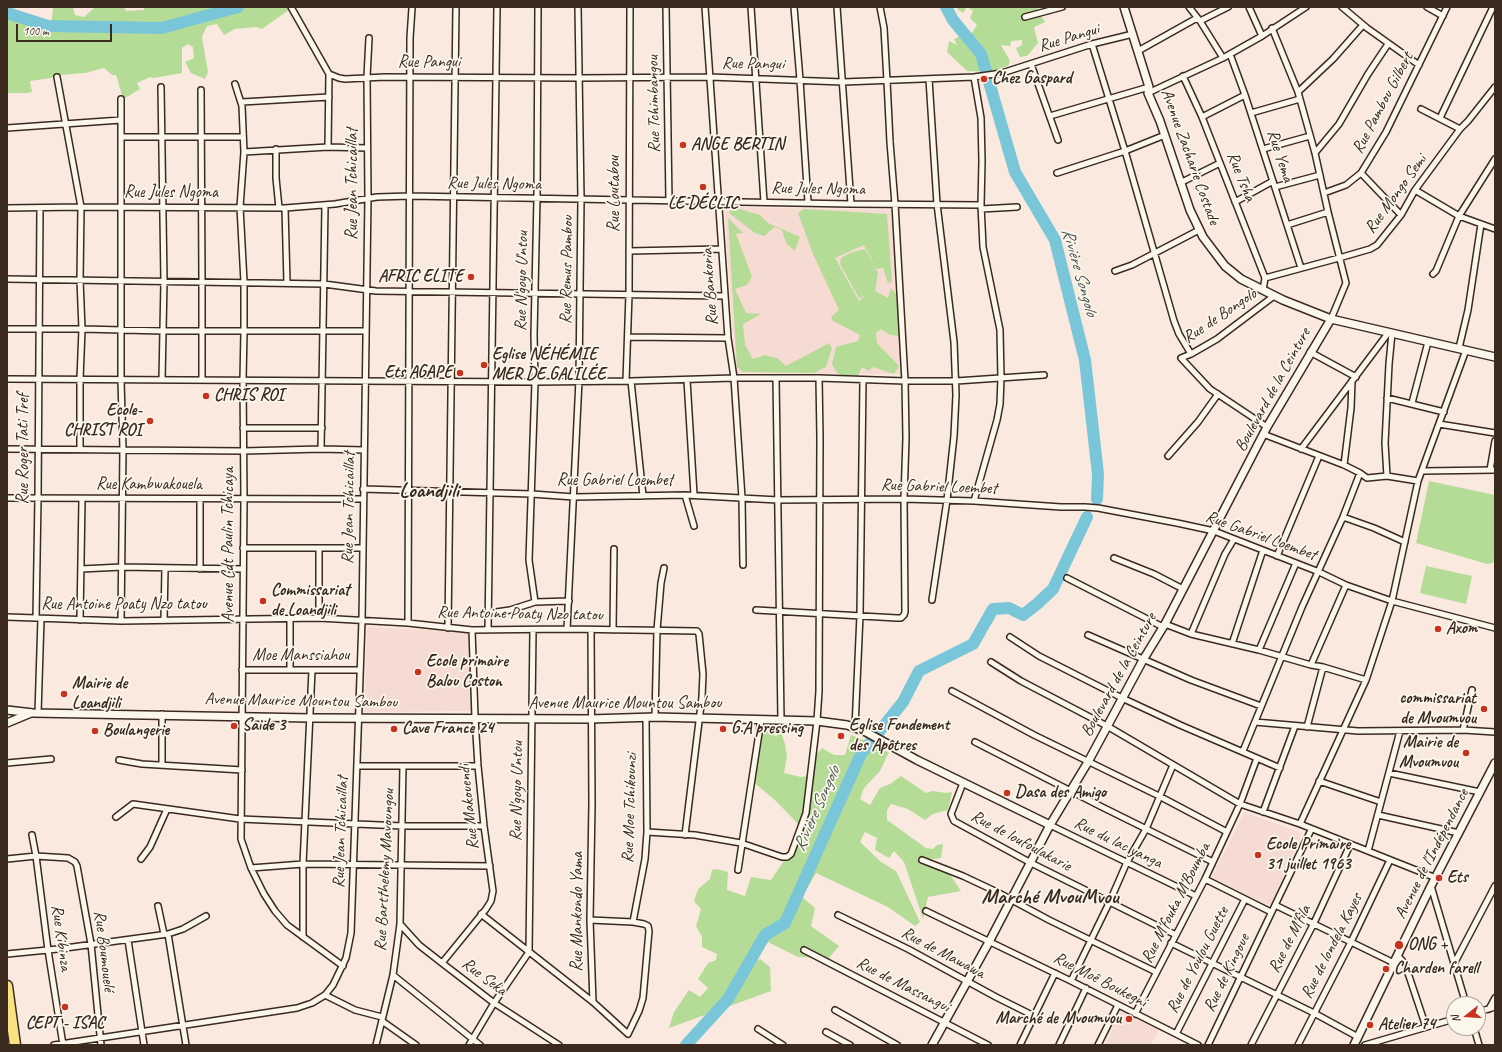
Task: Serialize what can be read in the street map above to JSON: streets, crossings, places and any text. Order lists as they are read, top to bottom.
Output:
{
  "streets": {
    "street": [
      "Rue Pangui",
      "Rue Pambou Gilbert",
      "Rue Tchimbangou",
      "Rue Yema",
      "Avenue Zacharie Costade",
      "Rue Tsha",
      "Rue Jean Tchicaillat",
      "Rue Jules Ngoma",
      "Rue Loutabou",
      "Rue Mongo Semi",
      "Rue Remus Pambou",
      "Rue N'goyo U'ntou",
      "Rue Bankoria",
      "Rue de Bongolo",
      "Boulevard de la Ceinture",
      "Rue Roger Tati Tref",
      "Rue Gabriel Loembet",
      "Rue Kambwakouela",
      "Avenue Cdt Paulin Tchicaya",
      "Rue Antoine Poaty Nzo tatou",
      "Moe Manssiahou",
      "Avenue Maurice Mountou Sambou",
      "Rue Makouendi",
      "Rue Moe Tchikounzi",
      "Rue de loufoulakarie",
      "Rue du lac yanga",
      "Avenue de l'Indépendance",
      "Rue Bartthelemy Mavoungou",
      "Rue M'fouka M'Boumba",
      "Rue Mankondo Yama",
      "Rue Kibinza",
      "Rue de M'fila",
      "Rue de londela Kayes",
      "Rue Boumouelé",
      "Rue de Mawawa",
      "Rue de Youlou Guette",
      "Rue de Kingoue",
      "Rue Seka",
      "Rue Moê Boukegni",
      "Rue de Massangui"
    ]
  },
  "crossings": [
    ["Rue Pangui", "Rue Tchimbangou"],
    ["Rue Pangui", "Avenue Zacharie Costade"],
    ["Rue Pangui", "Rue Jean Tchicaillat"],
    ["Rue Pangui", "Rue Loutabou"],
    ["Rue Pangui", "Rue Remus Pambou"],
    ["Rue Pangui", "Rue N'goyo U'ntou"],
    ["Rue Pangui", "Rue Bankoria"],
    ["Rue Tchimbangou", "Rue Jules Ngoma"],
    ["Rue Yema", "Rue Mongo Semi"],
    ["Avenue Zacharie Costade", "Rue de Bongolo"],
    ["Avenue Zacharie Costade", "Boulevard de la Ceinture"],
    ["Rue Tsha", "Rue Mongo Semi"],
    ["Rue Jean Tchicaillat", "Rue Jules Ngoma"],
    ["Rue Jean Tchicaillat", "Rue Gabriel Loembet"],
    ["Rue Jean Tchicaillat", "Rue Kambwakouela"],
    ["Rue Jean Tchicaillat", "Avenue Cdt Paulin Tchicaya"],
    ["Rue Jean Tchicaillat", "Rue Antoine Poaty Nzo tatou"],
    ["Rue Jean Tchicaillat", "Moe Manssiahou"],
    ["Rue Jean Tchicaillat", "Avenue Maurice Mountou Sambou"],
    ["Rue Jean Tchicaillat", "Rue Kibinza"],
    ["Rue Jean Tchicaillat", "Rue Boumouelé"],
    ["Rue Jules Ngoma", "Rue Loutabou"],
    ["Rue Jules Ngoma", "Rue Remus Pambou"],
    ["Rue Jules Ngoma", "Rue N'goyo U'ntou"],
    ["Rue Jules Ngoma", "Rue Bankoria"],
    ["Rue Jules Ngoma", "Rue Roger Tati Tref"],
    ["Rue Jules Ngoma", "Avenue Cdt Paulin Tchicaya"],
    ["Rue Loutabou", "Rue Gabriel Loembet"],
    ["Rue Remus Pambou", "Rue Gabriel Loembet"],
    ["Rue Remus Pambou", "Rue Antoine Poaty Nzo tatou"],
    ["Rue N'goyo U'ntou", "Rue Gabriel Loembet"],
    ["Rue N'goyo U'ntou", "Rue Antoine Poaty Nzo tatou"],
    ["Rue N'goyo U'ntou", "Avenue Maurice Mountou Sambou"],
    ["Rue N'goyo U'ntou", "Rue Mankondo Yama"],
    ["Rue Bankoria", "Rue Gabriel Loembet"],
    ["Boulevard de la Ceinture", "Rue Gabriel Loembet"],
    ["Boulevard de la Ceinture", "Avenue Maurice Mountou Sambou"],
    ["Boulevard de la Ceinture", "Rue de loufoulakarie"],
    ["Boulevard de la Ceinture", "Rue du lac yanga"],
    ["Boulevard de la Ceinture", "Rue de Mawawa"],
    ["Boulevard de la Ceinture", "Rue Moê Boukegni"],
    ["Boulevard de la Ceinture", "Rue de Massangui"],
    ["Rue Roger Tati Tref", "Rue Kambwakouela"],
    ["Rue Roger Tati Tref", "Rue Antoine Poaty Nzo tatou"],
    ["Rue Roger Tati Tref", "Avenue Maurice Mountou Sambou"],
    ["Rue Kambwakouela", "Avenue Cdt Paulin Tchicaya"],
    ["Avenue Cdt Paulin Tchicaya", "Rue Antoine Poaty Nzo tatou"],
    ["Avenue Cdt Paulin Tchicaya", "Moe Manssiahou"],
    ["Avenue Cdt Paulin Tchicaya", "Avenue Maurice Mountou Sambou"],
    ["Rue Antoine Poaty Nzo tatou", "Avenue Maurice Mountou Sambou"],
    ["Rue Antoine Poaty Nzo tatou", "Rue Makouendi"],
    ["Rue Antoine Poaty Nzo tatou", "Rue Mankondo Yama"],
    ["Avenue Maurice Mountou Sambou", "Rue Makouendi"],
    ["Avenue Maurice Mountou Sambou", "Rue Moe Tchikounzi"],
    ["Avenue Maurice Mountou Sambou", "Rue de loufoulakarie"],
    ["Avenue Maurice Mountou Sambou", "Rue du lac yanga"],
    ["Avenue Maurice Mountou Sambou", "Rue Mankondo Yama"],
    ["Rue Makouendi", "Rue Mankondo Yama"],
    ["Rue Makouendi", "Rue Seka"],
    ["Rue de loufoulakarie", "Rue M'fouka M'Boumba"],
    ["Rue du lac yanga", "Rue M'fouka M'Boumba"],
    ["Rue Bartthelemy Mavoungou", "Rue Seka"],
    ["Rue M'fouka M'Boumba", "Rue Moê Boukegni"],
    ["Rue Kibinza", "Rue Boumouelé"],
    ["Rue de Youlou Guette", "Rue Moê Boukegni"]
  ],
  "districts": ["Loandjili", "Marché MvouMvou"],
  "water": ["Rivière Songolo"],
  "places": [
    "Chez Gaspard",
    "ANGE BERTIN",
    "LE DÉCLIC",
    "AFRIC ELITE",
    "Eglise NÉHÉMIE MER DE GALILÉE",
    "Ets AGAPE",
    "CHRIS ROI",
    "Ecole- CHRIST ROI",
    "Commissariat de Loandjili",
    "Axom",
    "Ecole primaire Balou Coston",
    "Mairie de Loandjili",
    "commissariat de Mvoumvou",
    "Saide 3",
    "Cave France 24",
    "G.A pressing",
    "Boulangerie",
    "Eglise Fondement des Apôtres",
    "Mairie de Mvoumvou",
    "Dasa des Amigo",
    "Ecole Primaire 31 juillet 1963",
    "Ets",
    "ONG +",
    "Charden farell",
    "CEPT - ISAC",
    "Marché de Mvoumvou",
    "Atelier 74"
  ],
  "scale_bar": "100 m",
  "north": "left"
}
